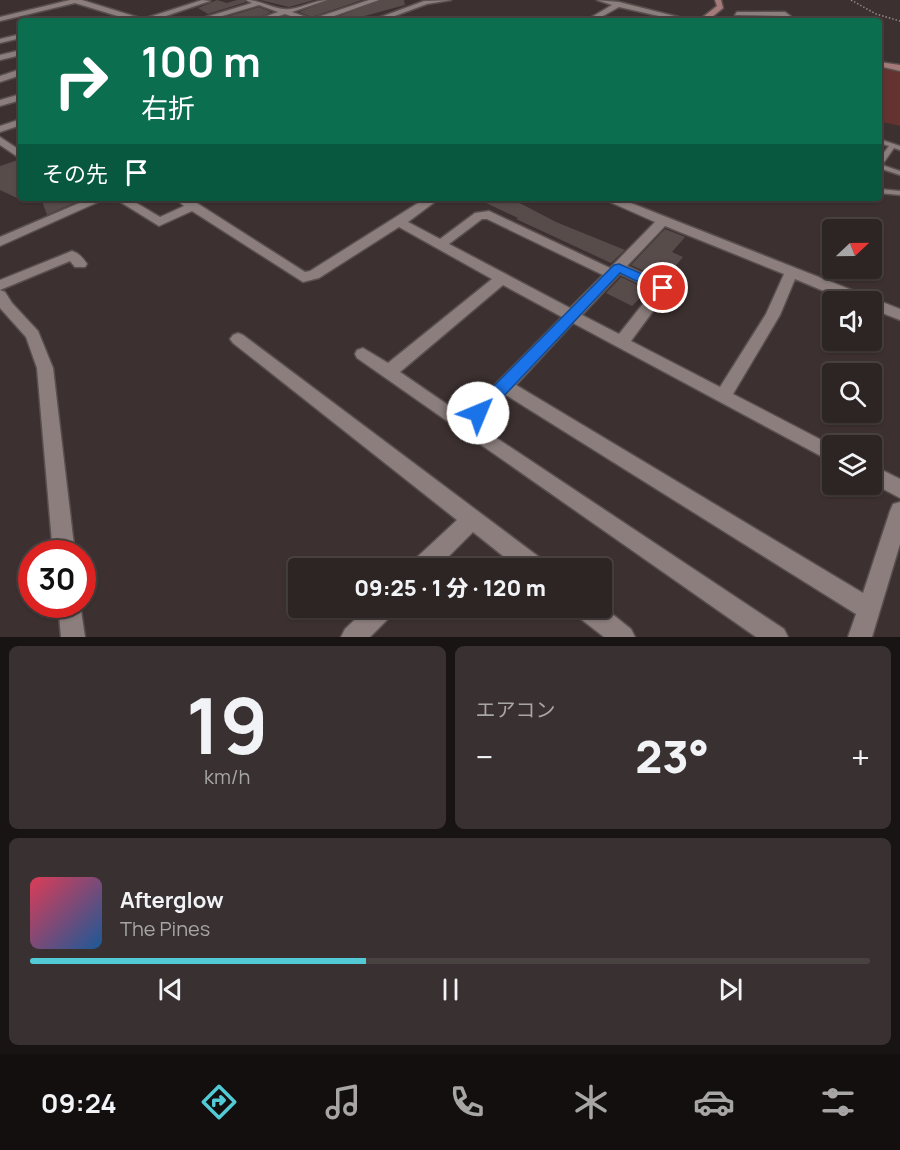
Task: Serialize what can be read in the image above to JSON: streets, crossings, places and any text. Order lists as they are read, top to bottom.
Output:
{
  "north": "right",
  "page": {
    "turn": ["100 m", "右折"],
    "then": "その先",
    "limit": "30",
    "trip": "09:25 · 1 分 · 120 m",
    "tile": [
      ["19", "km/h"],
      "エアコン"
    ],
    "heat": ["−", "23°", "+"],
    "song": ["Afterglow", "The Pines"],
    "tabs": "09:24"
  }
}
